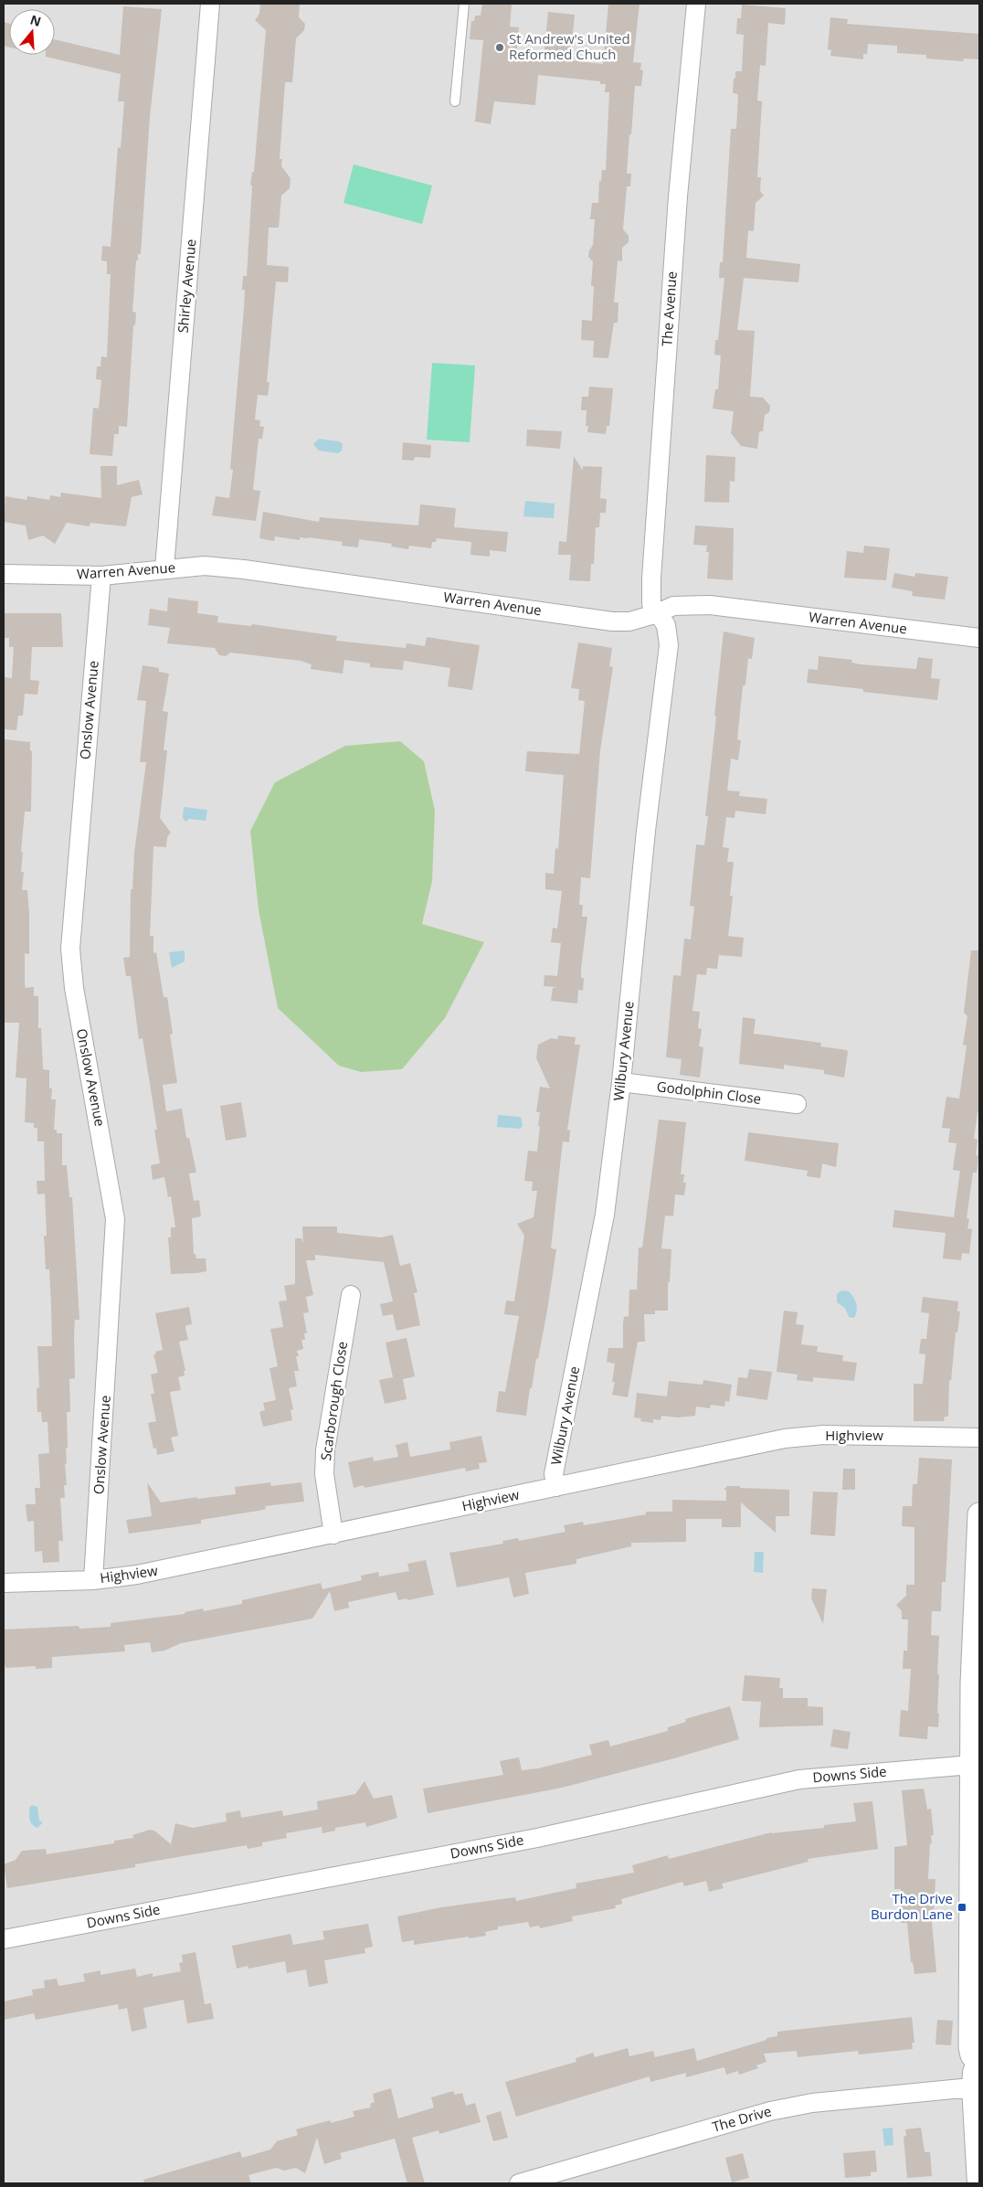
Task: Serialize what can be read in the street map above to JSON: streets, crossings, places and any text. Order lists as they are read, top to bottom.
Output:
{
  "streets": {
    "street": [
      "Shirley Avenue",
      "The Avenue",
      "Warren Avenue",
      "Onslow Avenue",
      "Wilbury Avenue",
      "Godolphin Close",
      "Scarborough Close",
      "Highview",
      "Downs Side",
      "The Drive"
    ]
  },
  "crossings": [
    ["Shirley Avenue", "Warren Avenue"],
    ["The Avenue", "Warren Avenue"],
    ["The Avenue", "Wilbury Avenue"],
    ["Warren Avenue", "Onslow Avenue"],
    ["Warren Avenue", "Wilbury Avenue"],
    ["Onslow Avenue", "Highview"],
    ["Wilbury Avenue", "Godolphin Close"],
    ["Wilbury Avenue", "Highview"],
    ["Scarborough Close", "Highview"]
  ],
  "places": {
    "other": ["St Andrew's United Reformed Chuch"],
    "transit": ["The Drive Burdon Lane"]
  },
  "north": "top"
}
